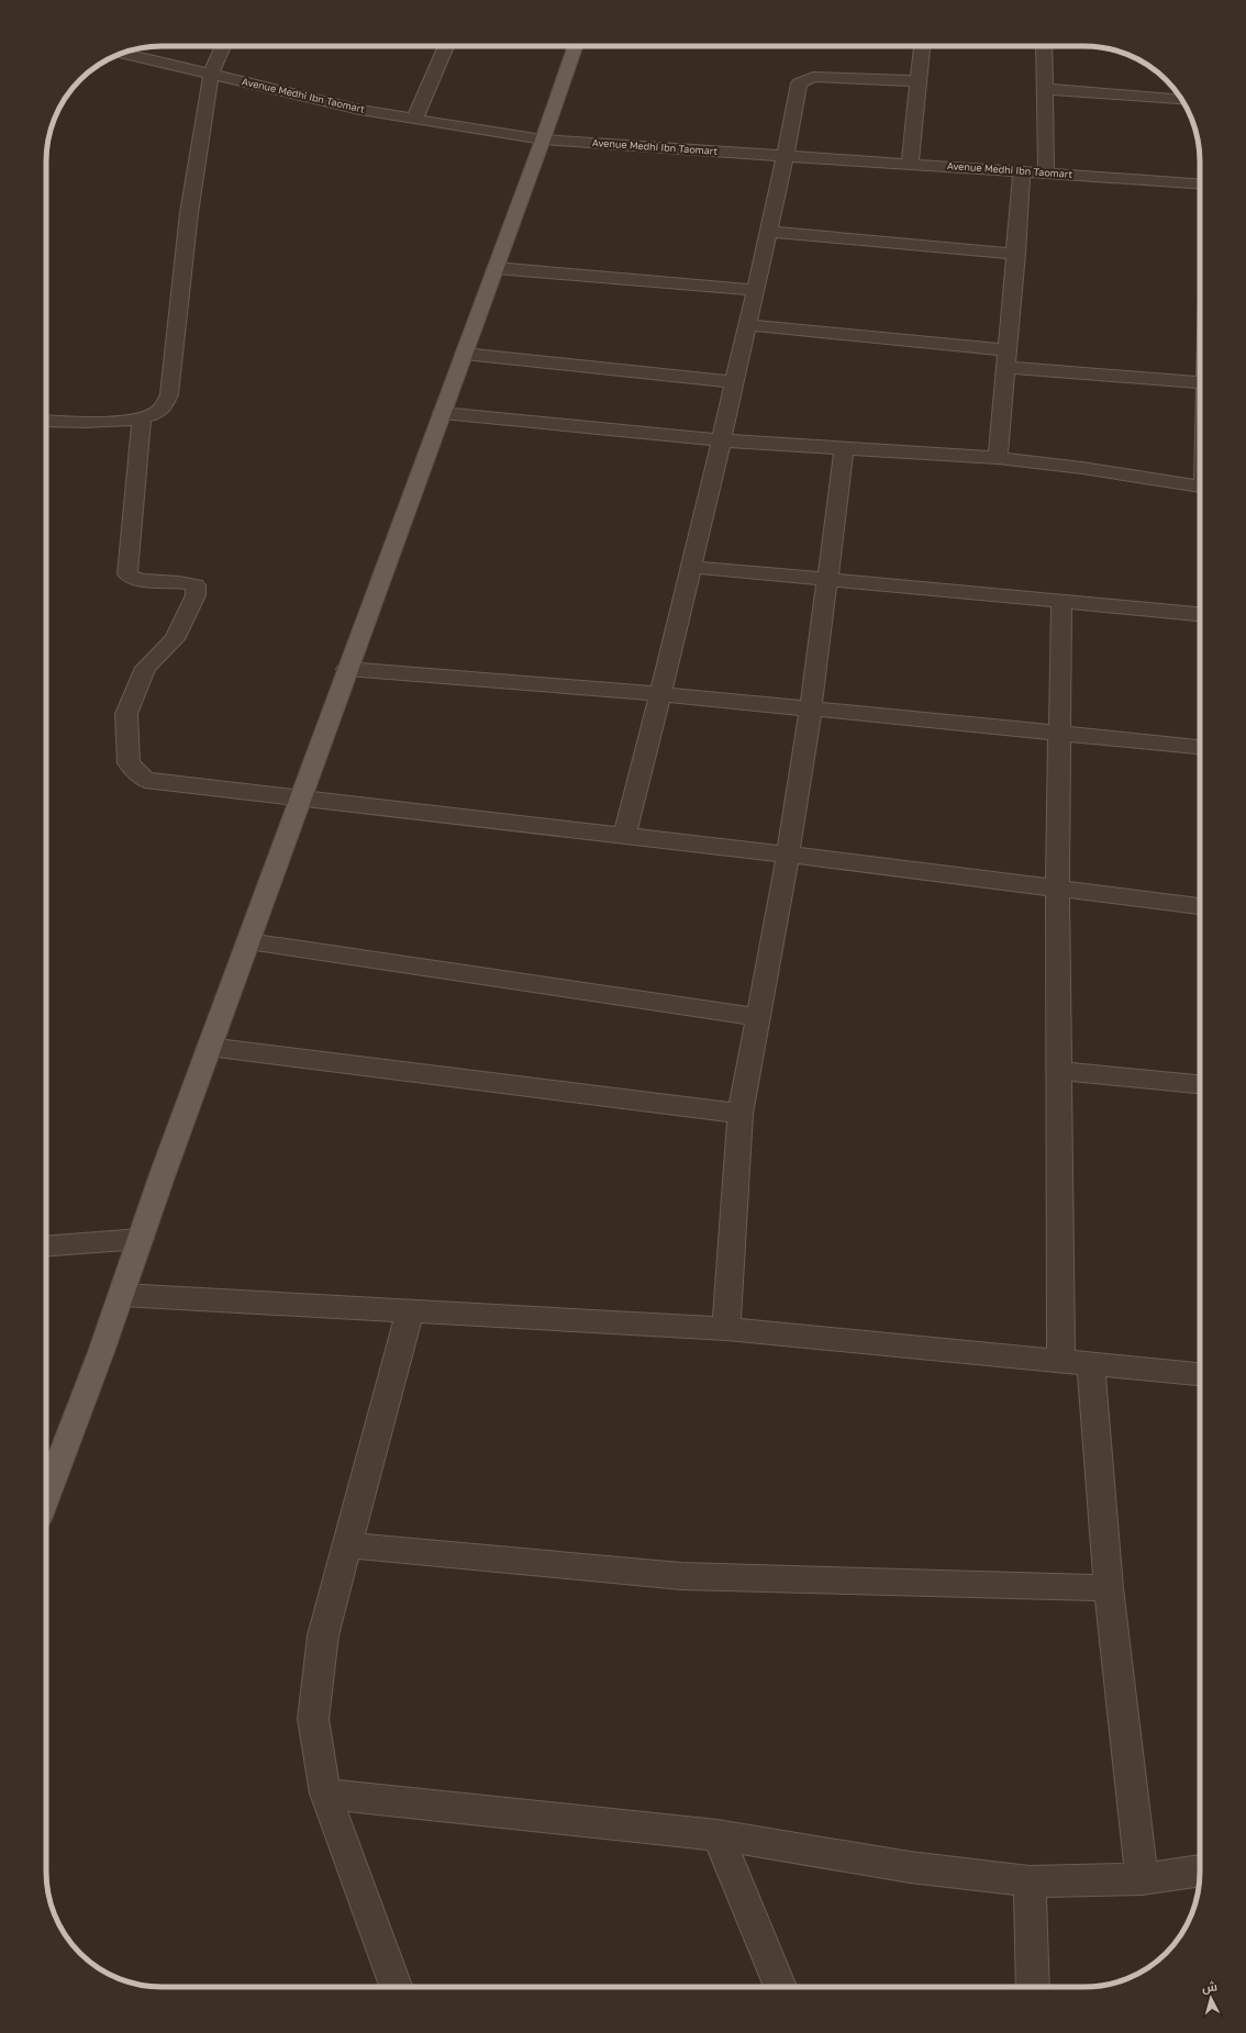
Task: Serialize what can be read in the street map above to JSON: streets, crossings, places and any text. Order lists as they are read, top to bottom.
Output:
{
  "streets": {
    "street": ["Avenue Medhi Ibn Taomart"]
  },
  "north": "top"
}
